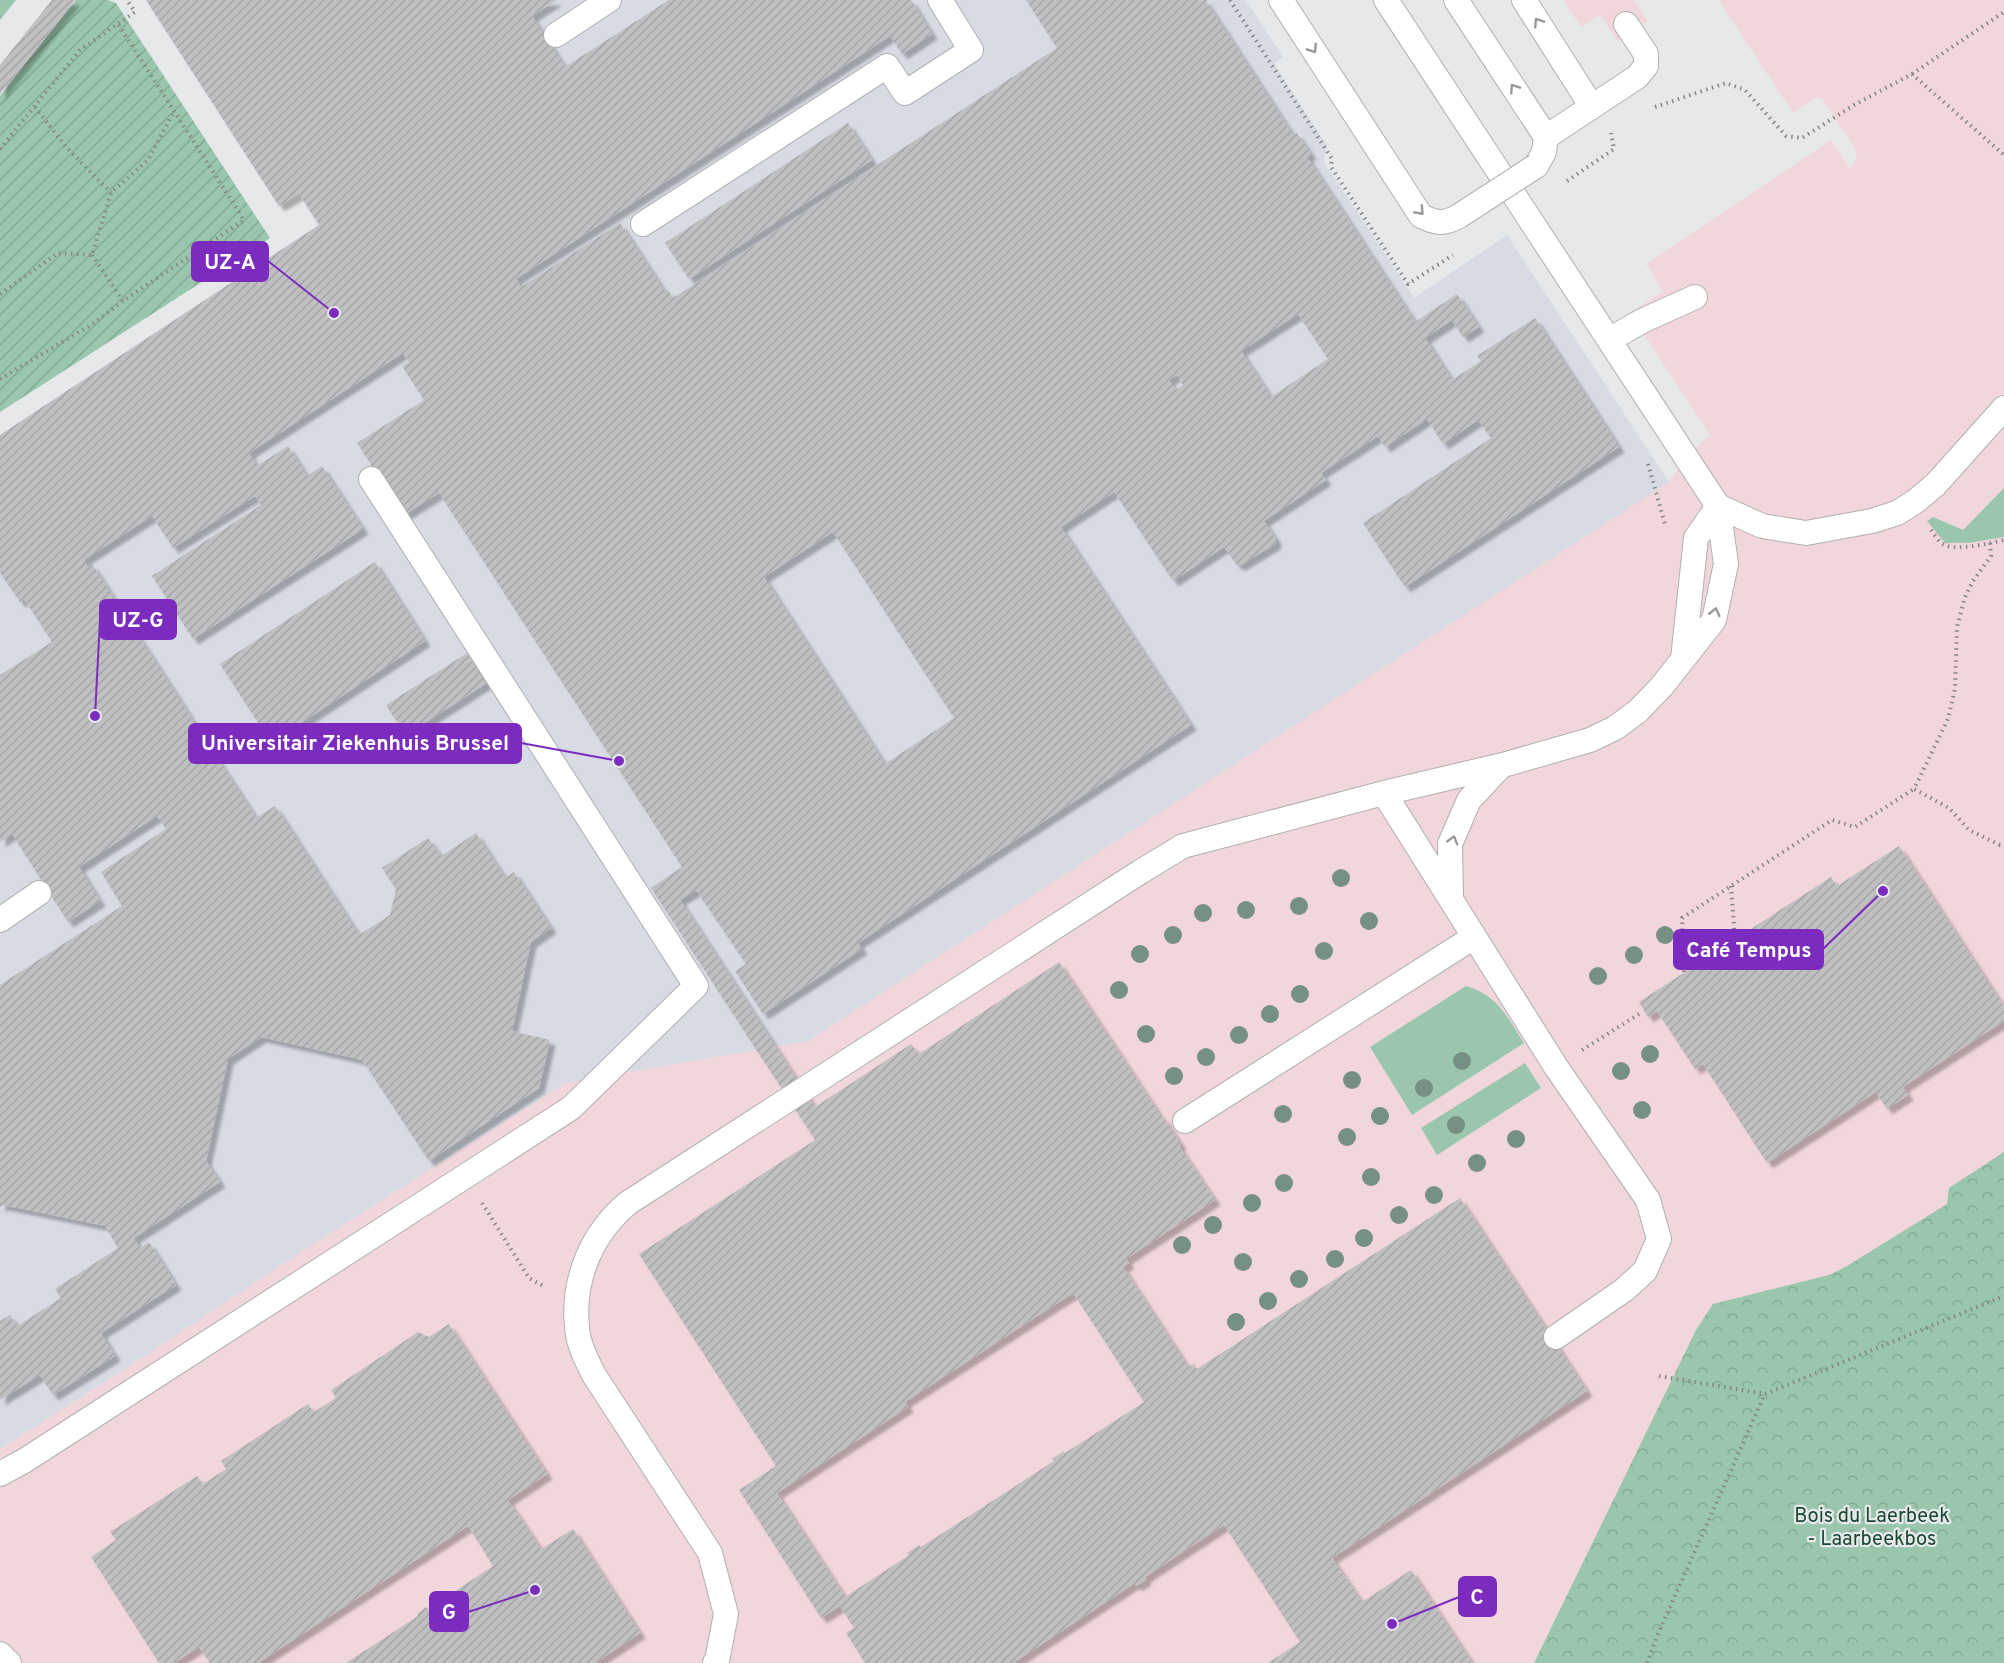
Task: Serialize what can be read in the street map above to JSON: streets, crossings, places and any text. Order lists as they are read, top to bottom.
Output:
{
  "parks": ["Bois du Laerbeek - Laarbeekbos"],
  "places": [
    "UZ-A",
    "UZ-G",
    "Universitair Ziekenhuis Brussel",
    "Café Tempus",
    "G",
    "C"
  ]
}
